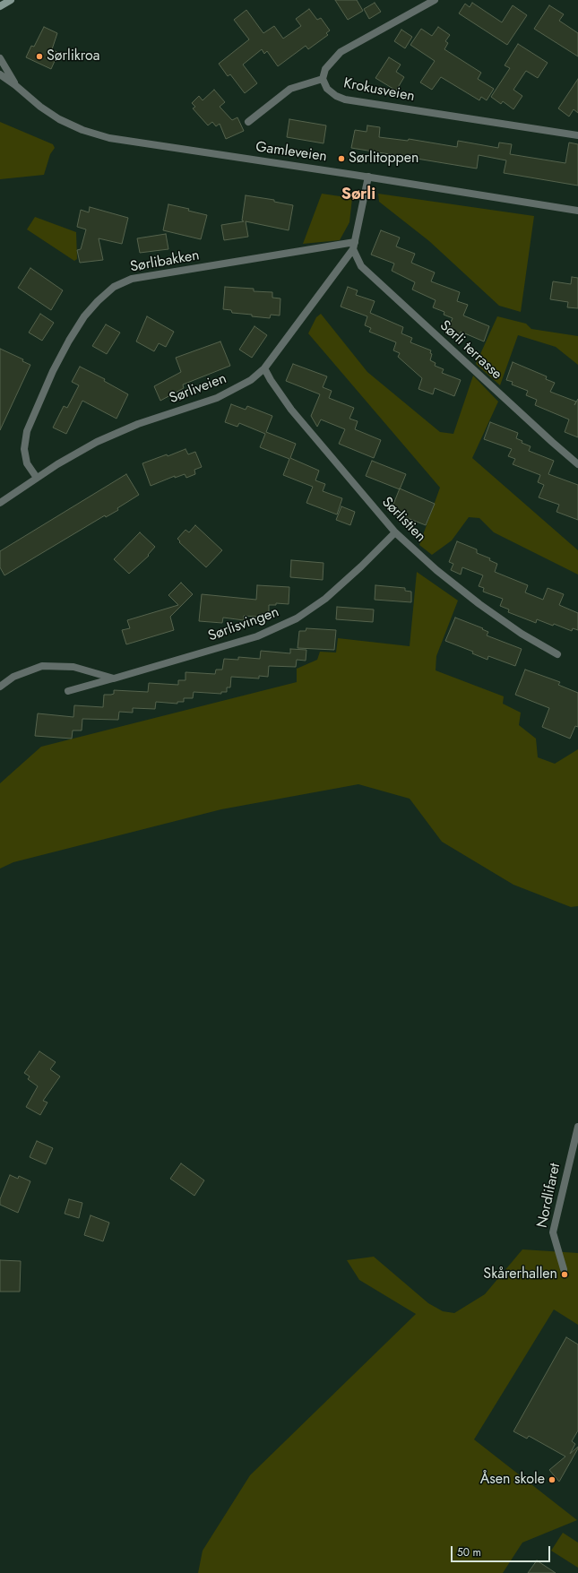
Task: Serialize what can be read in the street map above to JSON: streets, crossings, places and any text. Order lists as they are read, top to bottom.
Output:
{
  "streets": {
    "street": [
      "Krokusveien",
      "Gamleveien",
      "Sørlibakken",
      "Sørli terrasse",
      "Sørliveien",
      "Sørlistien",
      "Sørlisvingen",
      "Nordlifaret"
    ]
  },
  "crossings": [
    ["Gamleveien", "Sørliveien"],
    ["Sørlibakken", "Sørli terrasse"],
    ["Sørlibakken", "Sørliveien"],
    ["Sørli terrasse", "Sørliveien"],
    ["Sørliveien", "Sørlistien"],
    ["Sørlistien", "Sørlisvingen"]
  ],
  "districts": ["Sørli"],
  "places": [
    "Sørlikroa",
    "Sørlitoppen",
    "Skårerhallen",
    "Åsen skole"
  ],
  "scale_bar": "50 m"
}
